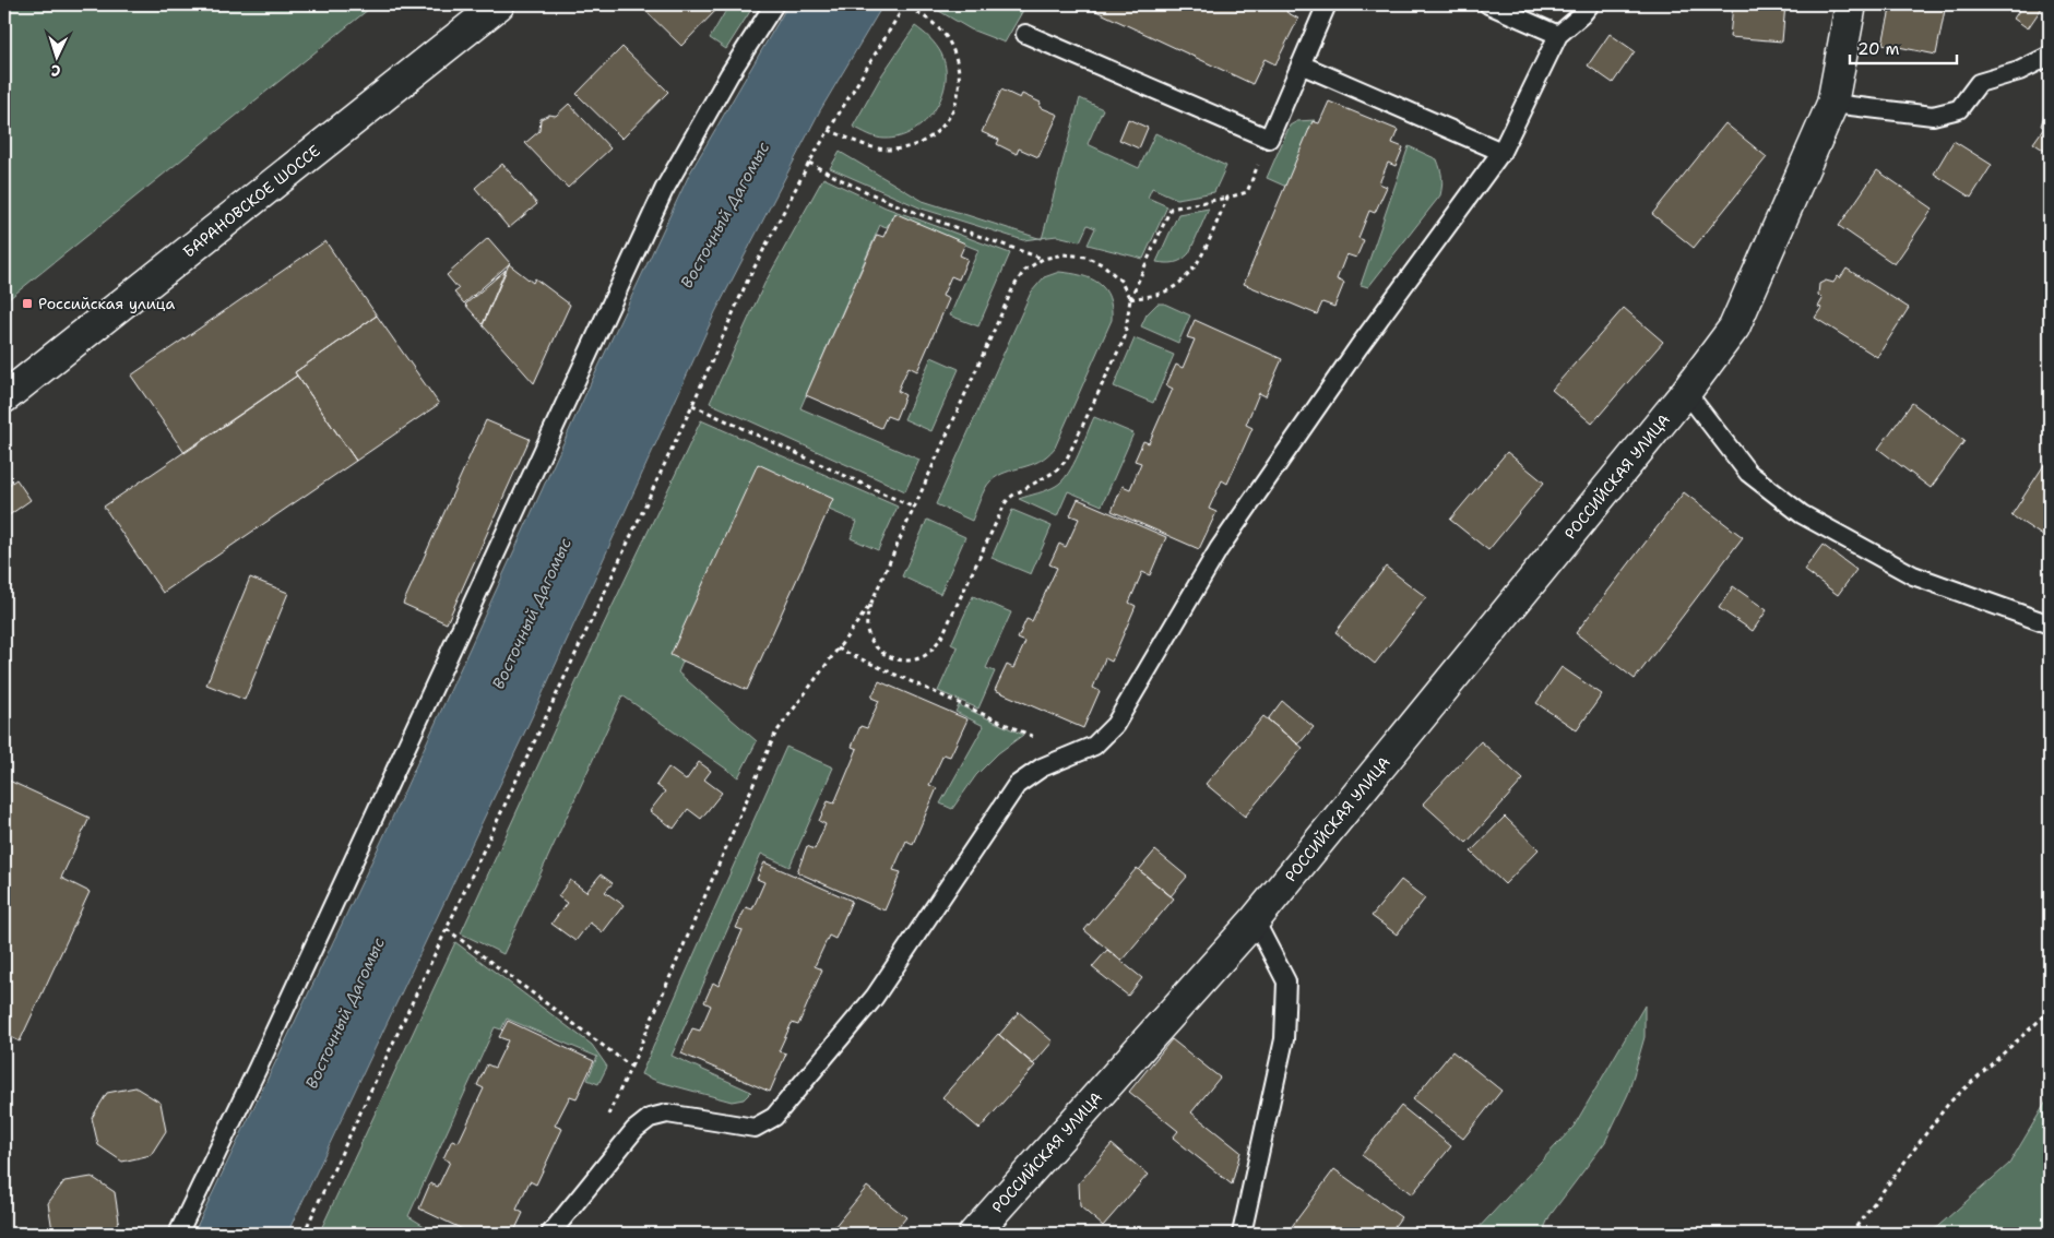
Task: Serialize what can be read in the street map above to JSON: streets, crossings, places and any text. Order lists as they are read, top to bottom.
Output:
{
  "streets": {
    "street": ["БАРАНОВСКОЕ ШОССЕ", "РОССИЙСКАЯ УЛИЦА"]
  },
  "water": ["Восточный Дагомыс"],
  "places": {
    "transit": ["Российская улица"]
  },
  "scale_bar": "20 m",
  "north": "bottom"
}
